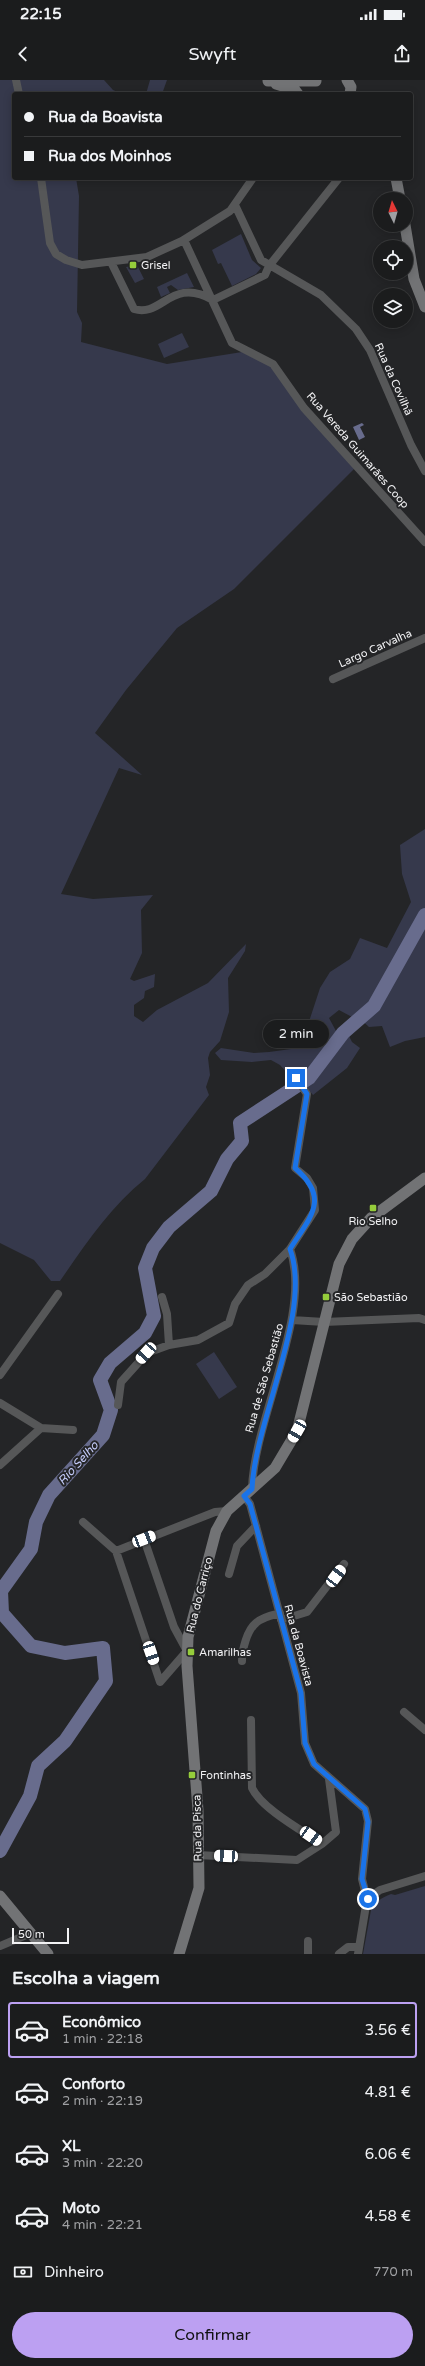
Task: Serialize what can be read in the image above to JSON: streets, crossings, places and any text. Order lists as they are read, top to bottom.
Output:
{
  "streets": {
    "street": [
      "Rua da Covilhã",
      "Rua Vereda Guimarães Coop",
      "Largo Carvalha",
      "Rua de São Sebastião",
      "Rua do Carriço",
      "Rua da Boavista",
      "Rua da Pisca"
    ]
  },
  "crossings": [
    ["Rua de São Sebastião", "Rua do Carriço"],
    ["Rua de São Sebastião", "Rua da Boavista"],
    ["Rua do Carriço", "Rua da Boavista"],
    ["Rua do Carriço", "Rua da Pisca"]
  ],
  "water": ["Rio Selho"],
  "places": {
    "transit": [
      "Grisel",
      "Rio Selho",
      "São Sebastião",
      "Amarilhas",
      "Fontinhas"
    ]
  },
  "scale_bar": "50 m",
  "north": "top",
  "page": {
    "status": "22:15",
    "header": "Swyft",
    "banner": ["Rua da Boavista", "Rua dos Moinhos"],
    "bubble": "2 min",
    "scale": "50 m",
    "heading": "Escolha a viagem",
    "list": [
      {
        "name": "Econômico",
        "note": "1 min · 22:18",
        "value": "3.56 €"
      },
      {
        "name": "Conforto",
        "note": "2 min · 22:19",
        "value": "4.81 €"
      },
      {
        "name": "XL",
        "note": "3 min · 22:20",
        "value": "6.06 €"
      },
      {
        "name": "Moto",
        "note": "4 min · 22:21",
        "value": "4.58 €"
      }
    ],
    "pay": ["Dinheiro", "770 m"],
    "buttons": "Confirmar"
  }
}
